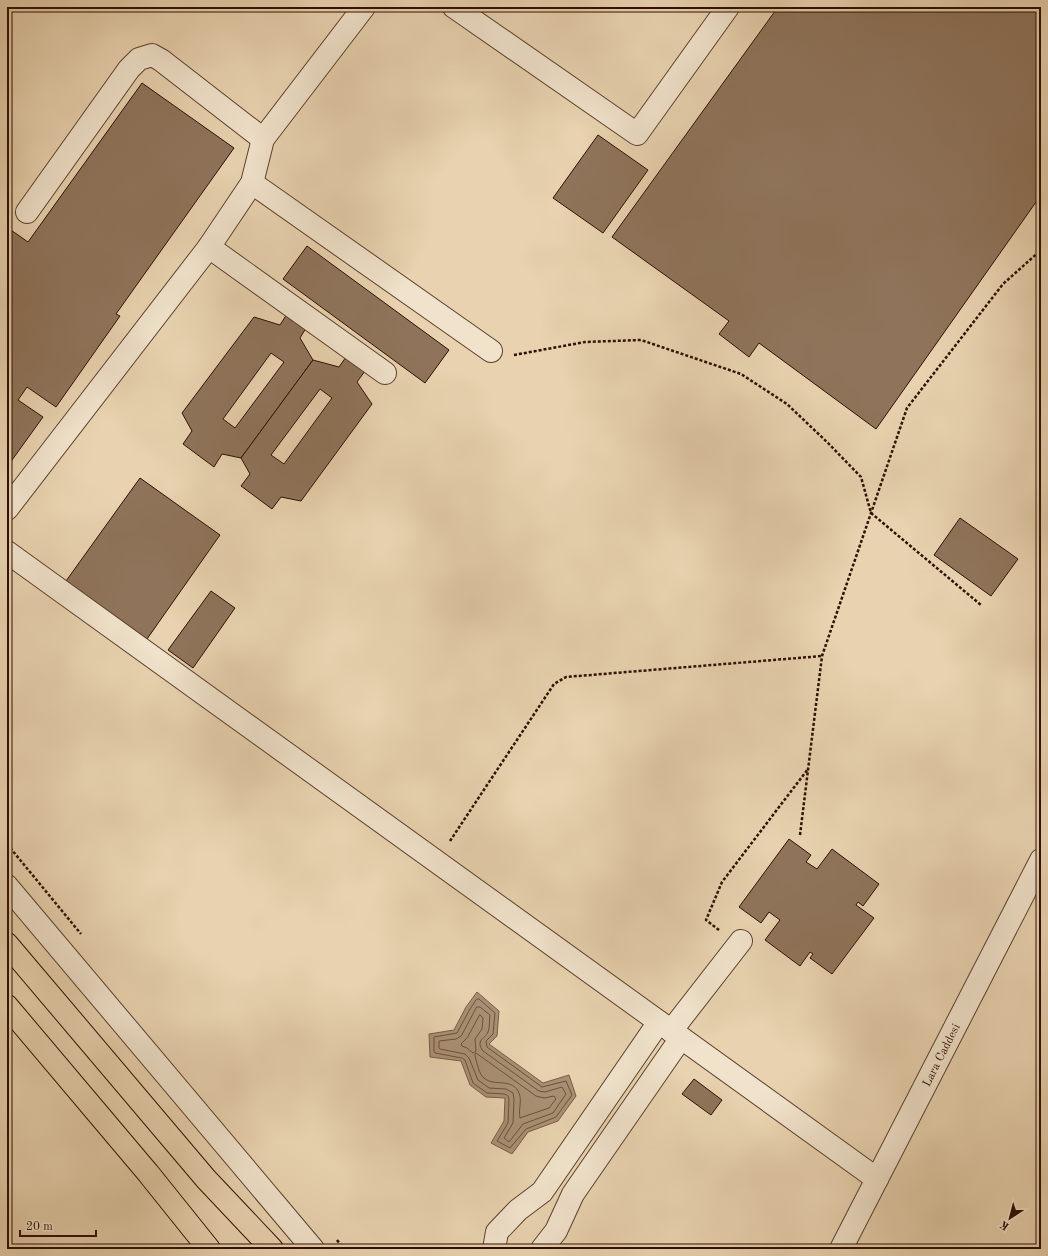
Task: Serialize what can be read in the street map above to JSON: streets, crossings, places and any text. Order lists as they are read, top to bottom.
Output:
{
  "streets": {
    "street": ["Lara Caddesi"]
  },
  "scale_bar": "20 m",
  "north": "bottom left"
}
